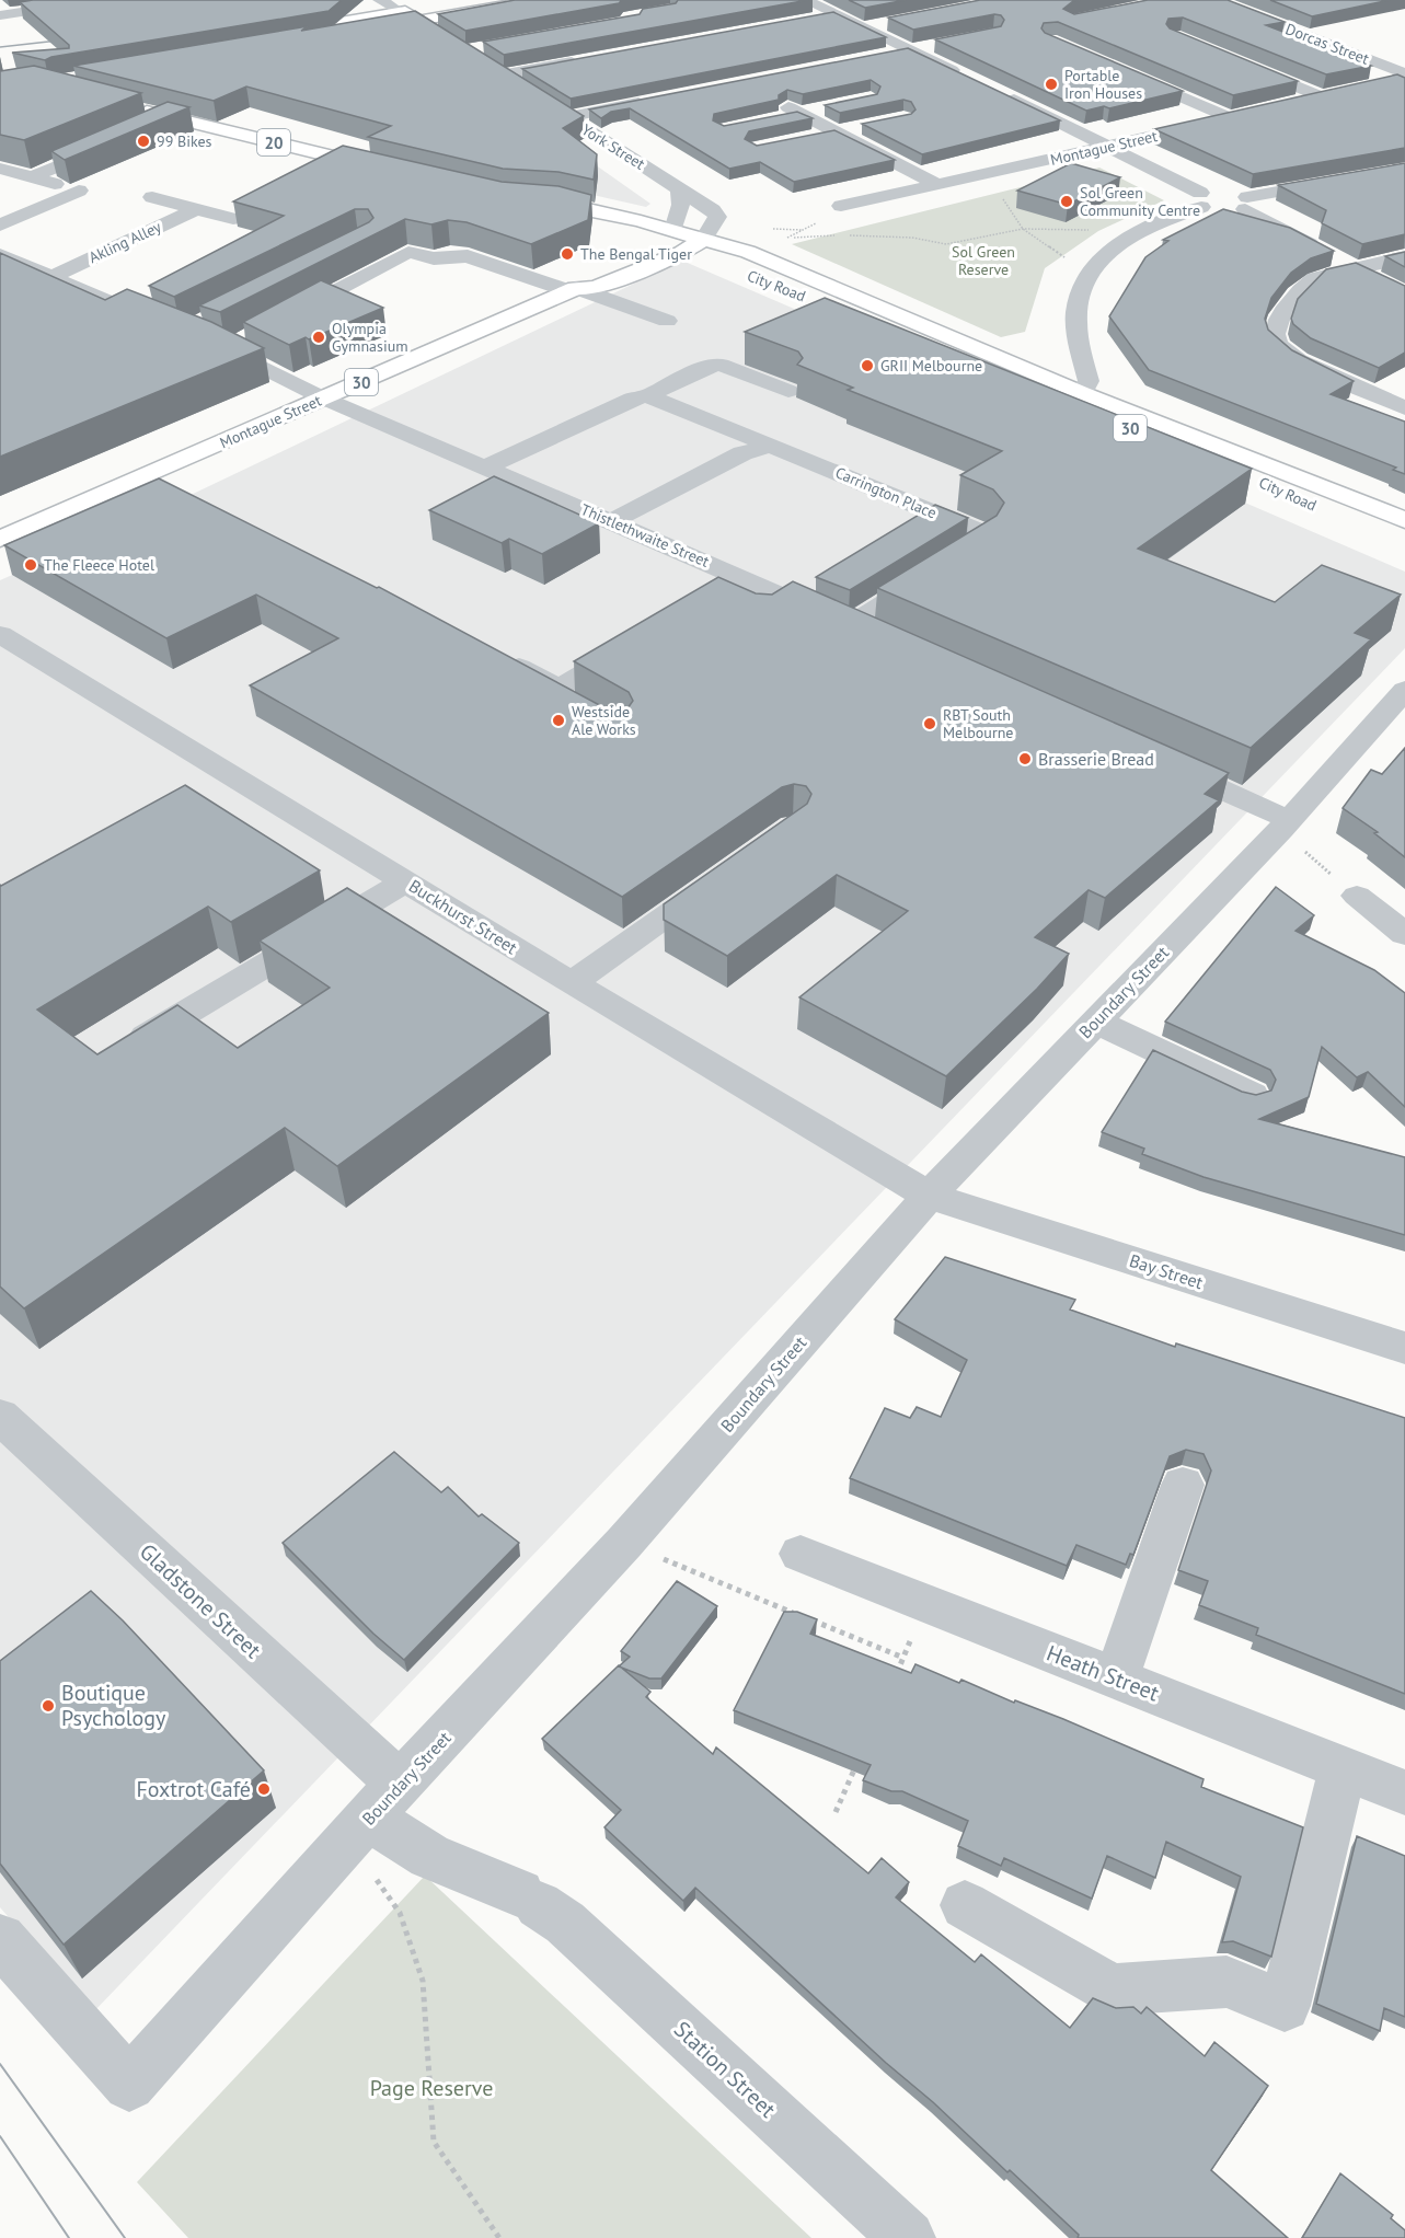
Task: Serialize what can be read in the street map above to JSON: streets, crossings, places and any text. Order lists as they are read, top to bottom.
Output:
{
  "streets": {
    "main road": [
      "20",
      "Montague Street",
      "City Road",
      "30"
    ],
    "street": [
      "Dorcas Street",
      "York Street",
      "Akling Alley",
      "Carrington Place",
      "Thistlethwaite Street",
      "Buckhurst Street",
      "Boundary Street",
      "Bay Street",
      "Gladstone Street",
      "Heath Street",
      "Station Street"
    ]
  },
  "crossings": [
    ["York Street", "Montague Street"],
    ["York Street", "City Road"],
    ["Montague Street", "City Road"],
    ["Montague Street", "Thistlethwaite Street"],
    ["Carrington Place", "Thistlethwaite Street"],
    ["Buckhurst Street", "Boundary Street"],
    ["Buckhurst Street", "Bay Street"],
    ["Boundary Street", "Bay Street"],
    ["Boundary Street", "Gladstone Street"],
    ["Boundary Street", "Station Street"],
    ["Gladstone Street", "Station Street"]
  ],
  "parks": ["Sol Green Reserve", "Page Reserve"],
  "places": [
    "Portable Iron Houses",
    "99 Bikes",
    "Sol Green Community Centre",
    "The Bengal Tiger",
    "Olympia Gymnasium",
    "GRII Melbourne",
    "The Fleece Hotel",
    "Westside Ale Works",
    "RBT South Melbourne",
    "Brasserie Bread",
    "Boutique Psychology",
    "Foxtrot Café"
  ]
}
